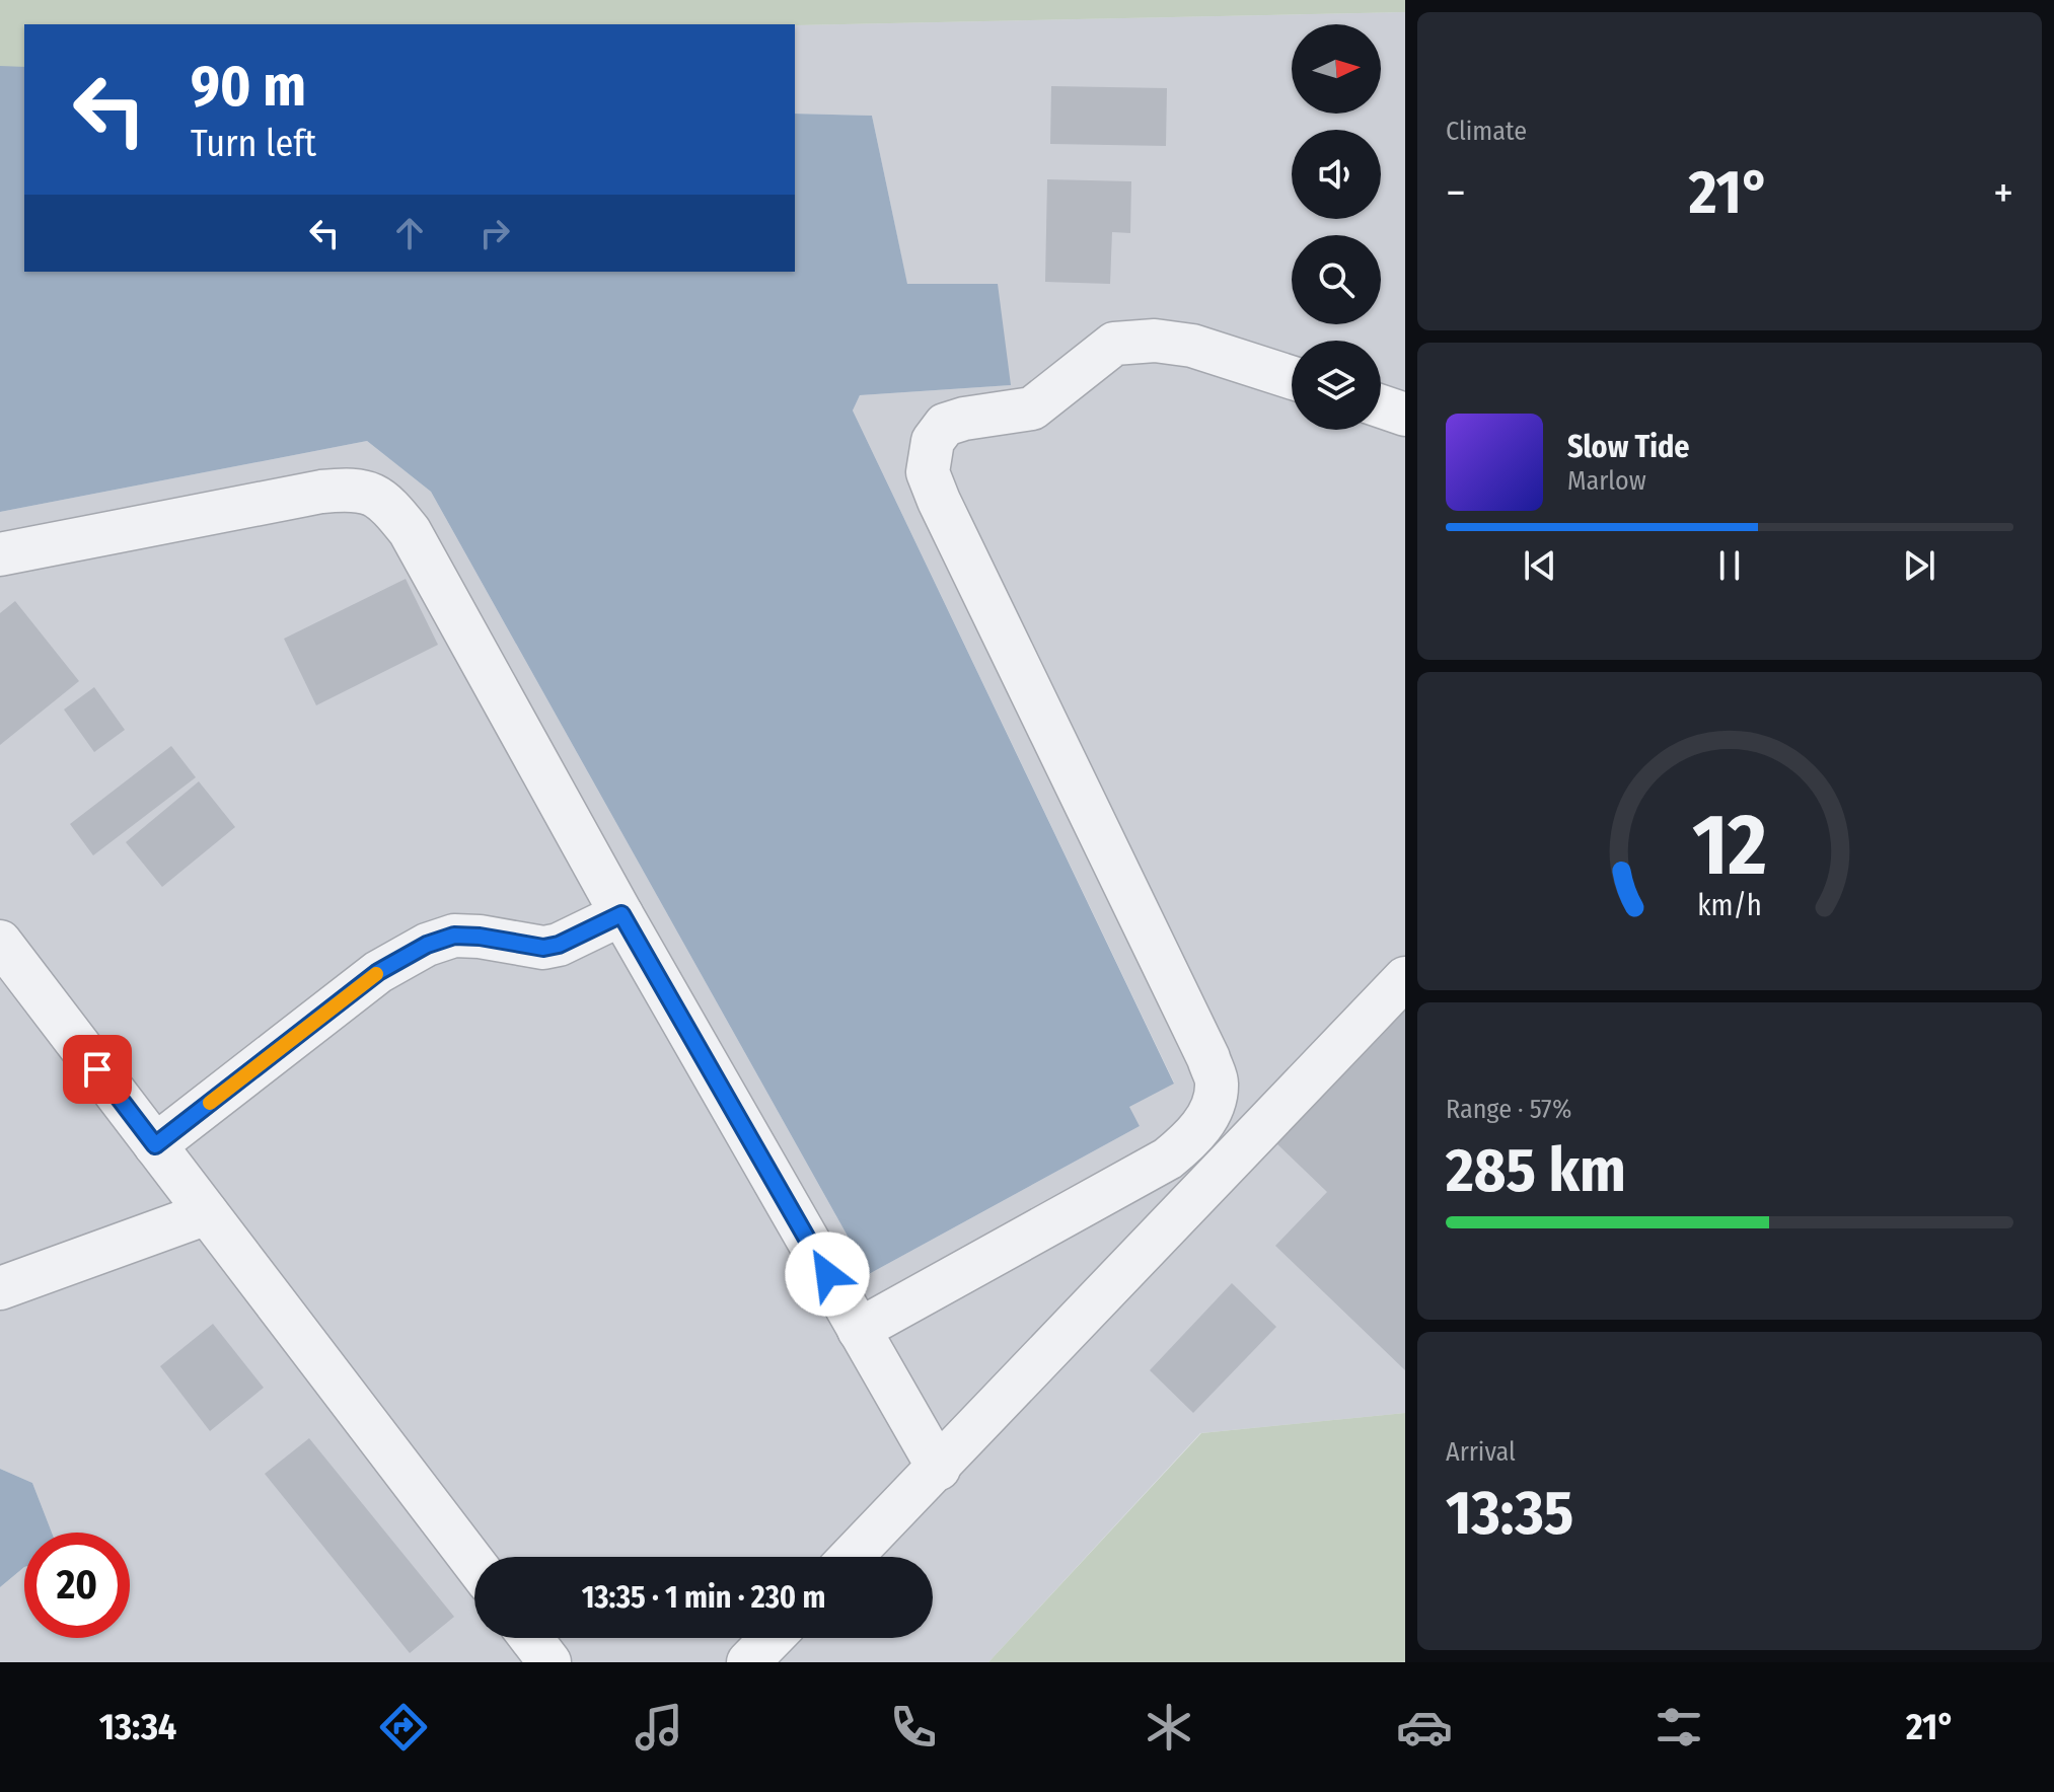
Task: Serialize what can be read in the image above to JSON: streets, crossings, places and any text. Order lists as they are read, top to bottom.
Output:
{
  "north": "right",
  "page": {
    "tile": [
      "Climate",
      ["Range · 57%", "285 km"],
      ["Arrival", "13:35"]
    ],
    "turn": ["90 m", "Turn left"],
    "heat": ["−", "21°", "+"],
    "song": ["Slow Tide", "Marlow"],
    "limit": "20",
    "trip": "13:35 · 1 min · 230 m",
    "tabs": ["13:34", "21°"],
    "gauge": ["12", "km/h"]
  }
}
